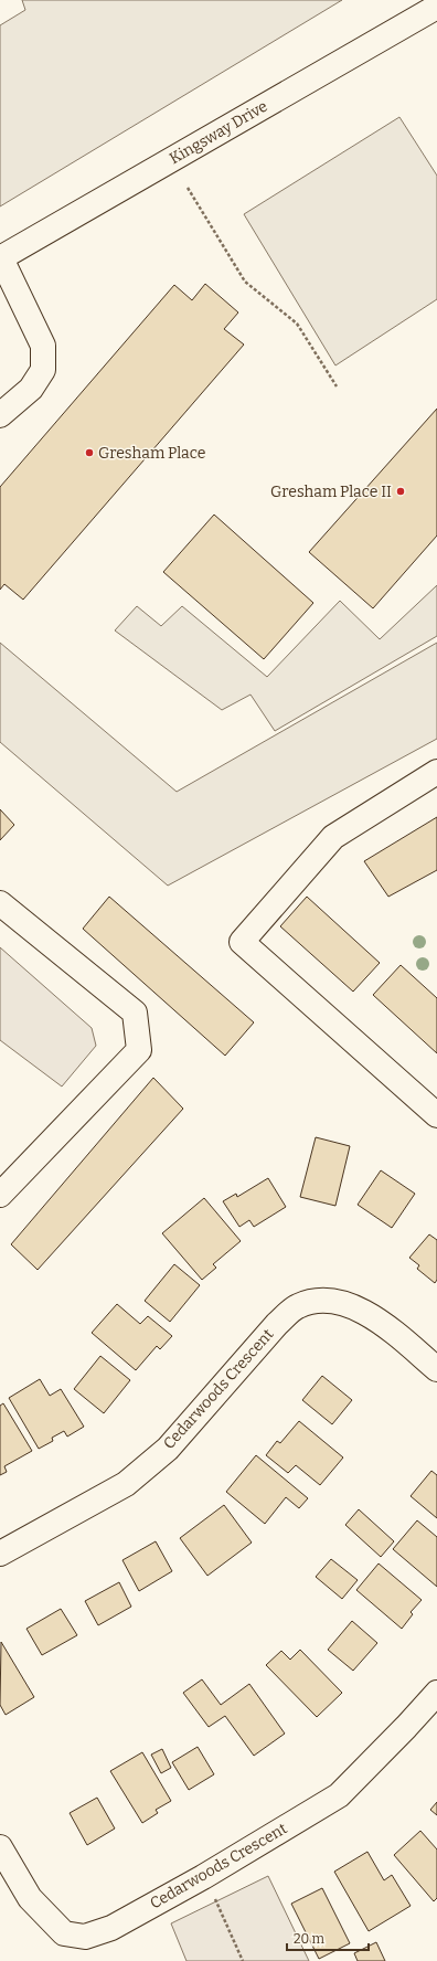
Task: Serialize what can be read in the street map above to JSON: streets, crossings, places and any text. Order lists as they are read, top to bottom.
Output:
{
  "streets": {
    "street": ["Kingsway Drive", "Cedarwoods Crescent"]
  },
  "places": ["Gresham Place", "Gresham Place II"],
  "scale_bar": "20 m"
}
